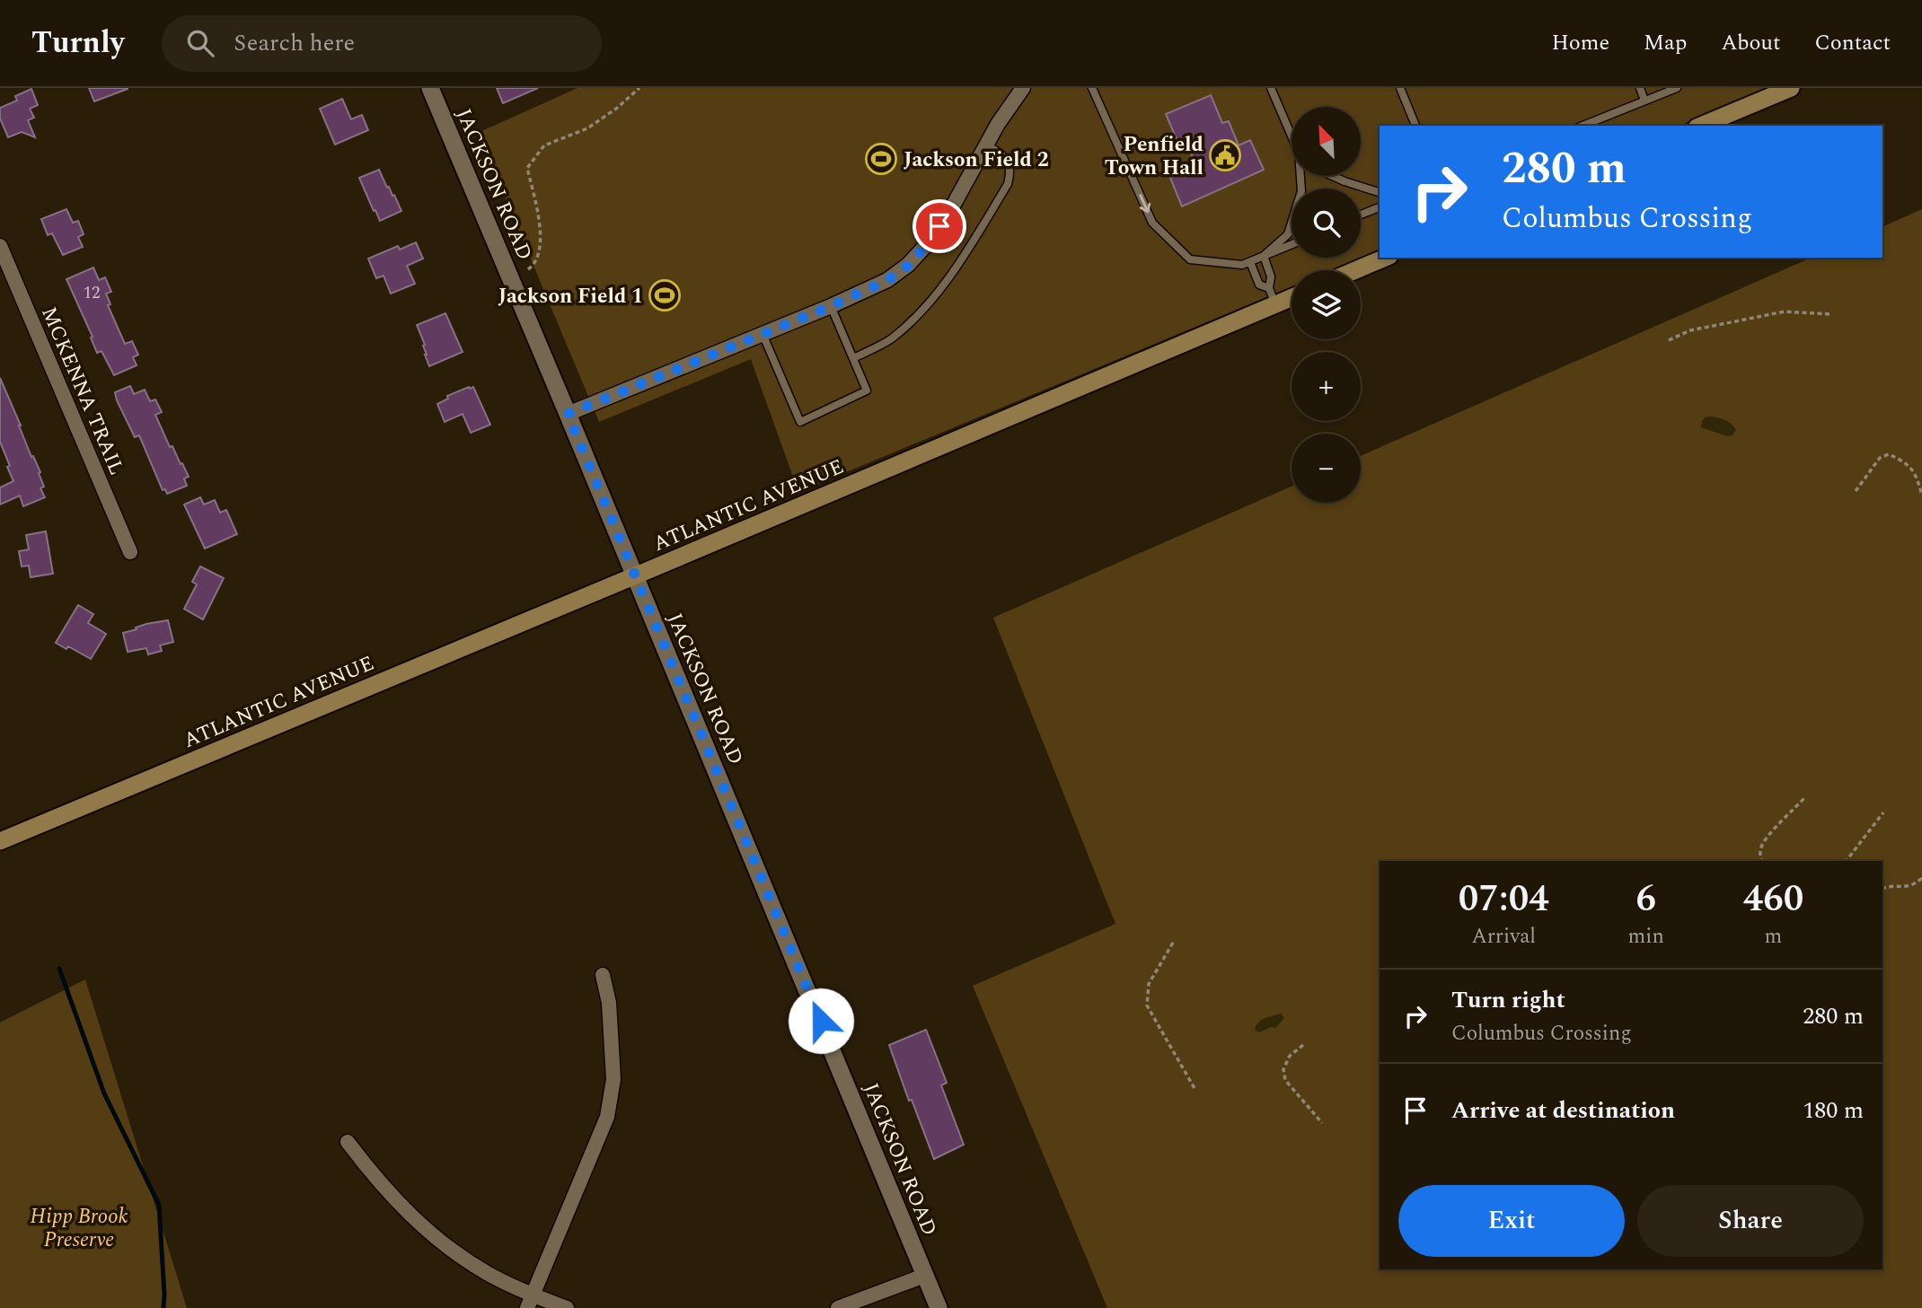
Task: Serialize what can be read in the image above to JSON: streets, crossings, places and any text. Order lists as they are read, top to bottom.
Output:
{
  "streets": {
    "main road": ["ATLANTIC AVENUE"],
    "street": ["JACKSON ROAD", "MCKENNA TRAIL"]
  },
  "crossings": [
    ["JACKSON ROAD", "ATLANTIC AVENUE"]
  ],
  "parks": ["Hipp Brook Preserve"],
  "places": {
    "public building": ["Penfield Town Hall"],
    "sports": ["Jackson Field 2", "Jackson Field 1"]
  },
  "house_numbers": ["12"],
  "north": "top left",
  "page": {
    "header": "Turnly",
    "search": "Search here",
    "nav": [
      "Home",
      "Map",
      "About",
      "Contact"
    ],
    "map_buttons": ["+", "−"],
    "turn": ["280 m", "Columbus Crossing"],
    "eta": [
      "07:04",
      "Arrival",
      "6",
      "min",
      "460",
      "m"
    ],
    "list": [
      {
        "name": "Turn right",
        "note": "Columbus Crossing",
        "value": "280 m"
      },
      {
        "name": "Arrive at destination",
        "value": "180 m"
      }
    ],
    "buttons": ["Exit", "Share"]
  }
}
